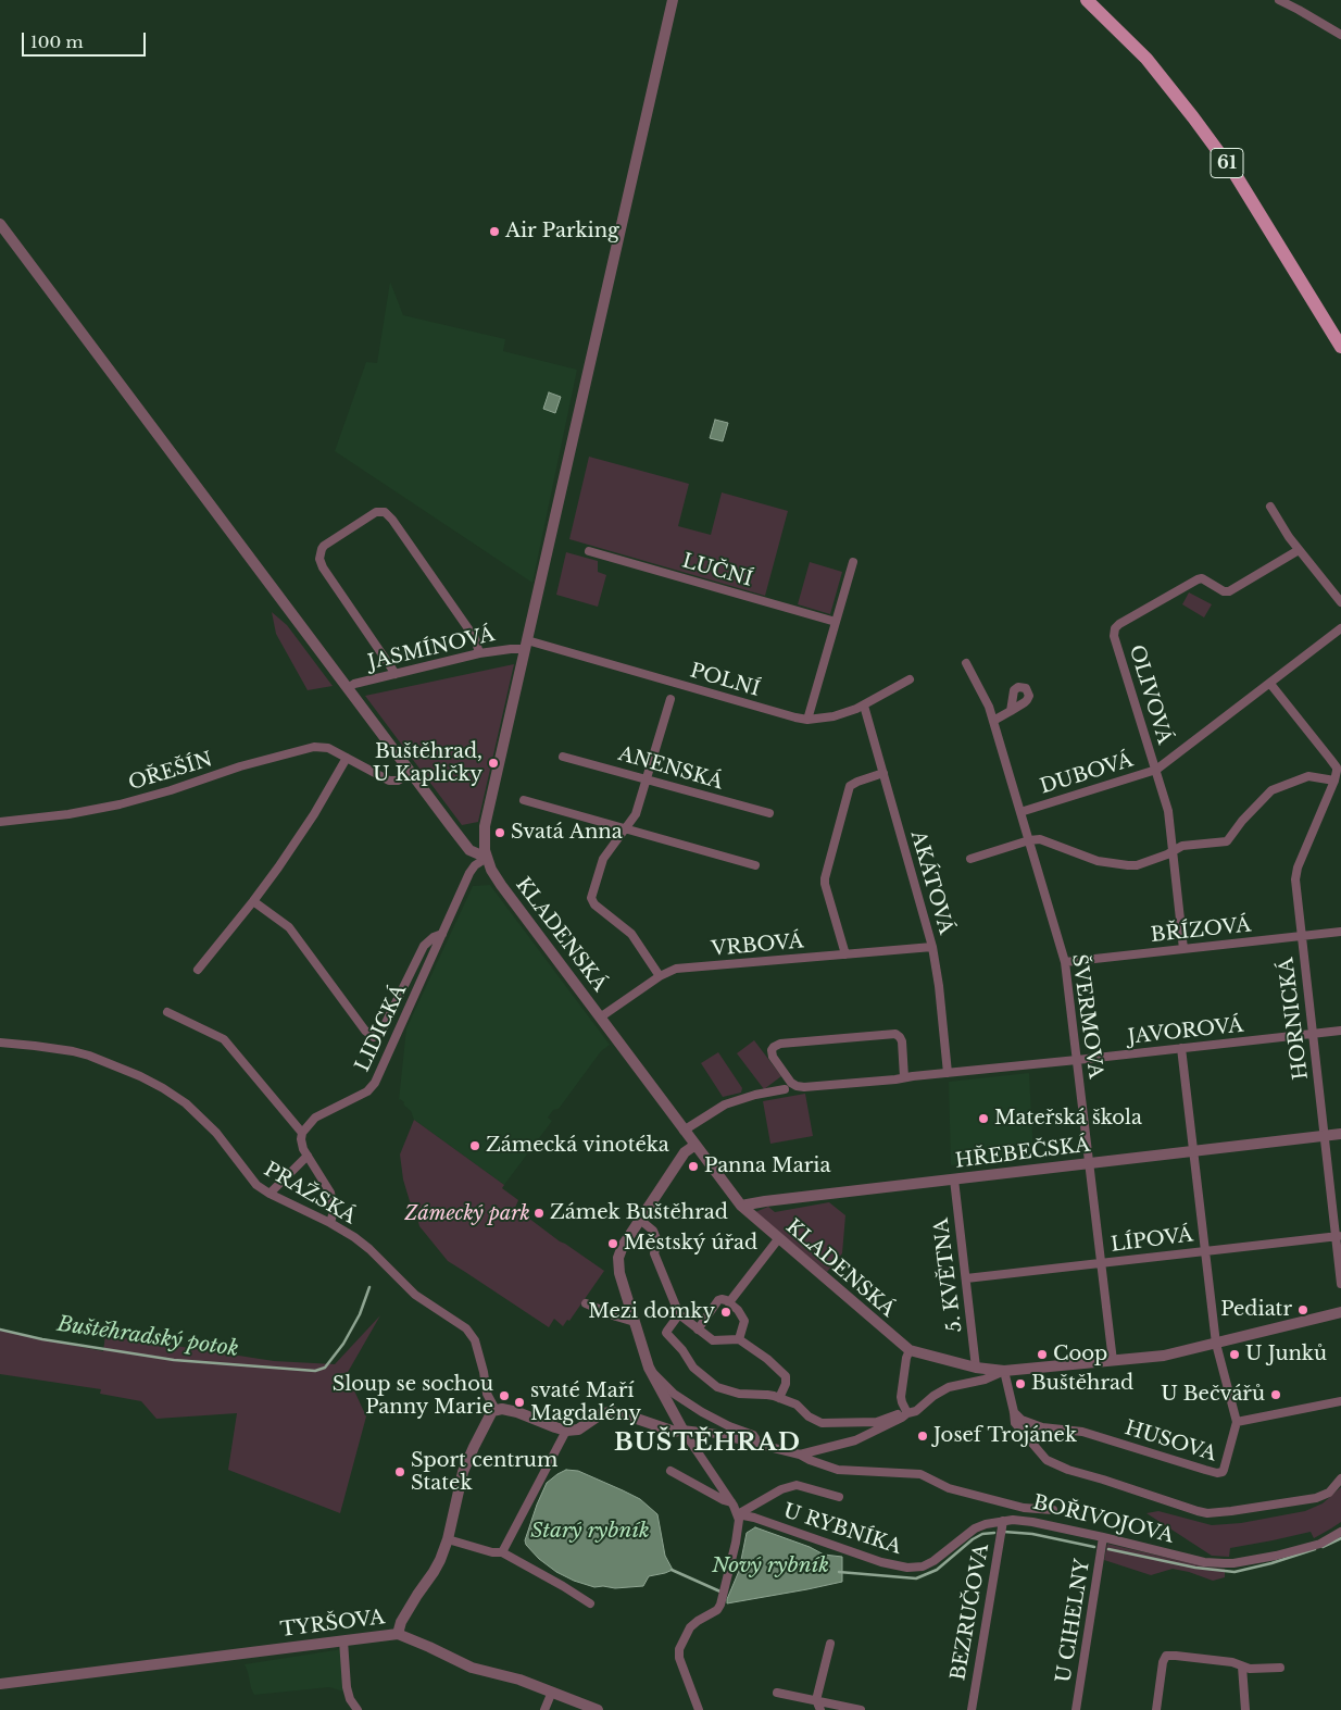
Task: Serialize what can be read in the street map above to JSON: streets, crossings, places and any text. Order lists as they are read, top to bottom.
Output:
{
  "streets": {
    "main road": ["61"],
    "street": [
      "LUČNÍ",
      "JASMÍNOVÁ",
      "POLNÍ",
      "OLIVOVÁ",
      "ANENSKÁ",
      "OŘEŠÍN",
      "DUBOVÁ",
      "AKÁTOVÁ",
      "BŘÍZOVÁ",
      "KLADENSKÁ",
      "VRBOVÁ",
      "ŠVERMOVA",
      "HORNICKÁ",
      "LIDICKÁ",
      "JAVOROVÁ",
      "HŘEBEČSKÁ",
      "PRAŽSKÁ",
      "LÍPOVÁ",
      "5. KVĚTNA",
      "HUSOVA",
      "BOŘIVOJOVA",
      "U RYBNÍKA",
      "BEZRUČOVA",
      "U CIHELNY",
      "TYRŠOVA"
    ]
  },
  "crossings": [
    ["JASMÍNOVÁ", "POLNÍ"],
    ["POLNÍ", "AKÁTOVÁ"],
    ["OLIVOVÁ", "DUBOVÁ"],
    ["OLIVOVÁ", "BŘÍZOVÁ"],
    ["DUBOVÁ", "ŠVERMOVA"],
    ["AKÁTOVÁ", "VRBOVÁ"],
    ["AKÁTOVÁ", "JAVOROVÁ"],
    ["BŘÍZOVÁ", "ŠVERMOVA"],
    ["BŘÍZOVÁ", "HORNICKÁ"],
    ["KLADENSKÁ", "VRBOVÁ"],
    ["KLADENSKÁ", "ŠVERMOVA"],
    ["KLADENSKÁ", "LIDICKÁ"],
    ["KLADENSKÁ", "HŘEBEČSKÁ"],
    ["KLADENSKÁ", "5. KVĚTNA"],
    ["ŠVERMOVA", "JAVOROVÁ"],
    ["ŠVERMOVA", "HŘEBEČSKÁ"],
    ["ŠVERMOVA", "LÍPOVÁ"],
    ["HORNICKÁ", "JAVOROVÁ"],
    ["HORNICKÁ", "HŘEBEČSKÁ"],
    ["HORNICKÁ", "LÍPOVÁ"],
    ["HŘEBEČSKÁ", "5. KVĚTNA"],
    ["LÍPOVÁ", "5. KVĚTNA"],
    ["BOŘIVOJOVA", "U RYBNÍKA"],
    ["BOŘIVOJOVA", "U CIHELNY"],
    ["U RYBNÍKA", "BEZRUČOVA"]
  ],
  "districts": ["BUŠTĚHRAD"],
  "water": ["Buštěhradský potok", "Starý rybník", "Nový rybník"],
  "parks": ["Zámecký park"],
  "places": [
    "Air Parking",
    "Buštěhrad, U Kapličky",
    "Svatá Anna",
    "Mateřská škola",
    "Zámecká vinotéka",
    "Panna Maria",
    "Zámek Buštěhrad",
    "Městský úřad",
    "Pediatr",
    "Mezi domky",
    "Coop",
    "U Junků",
    "Buštěhrad",
    "U Bečvářů",
    "Sloup se sochou Panny Marie",
    "svaté Maří Magdalény",
    "Josef Trojánek",
    "Sport centrum Statek"
  ],
  "scale_bar": "100 m"
}
